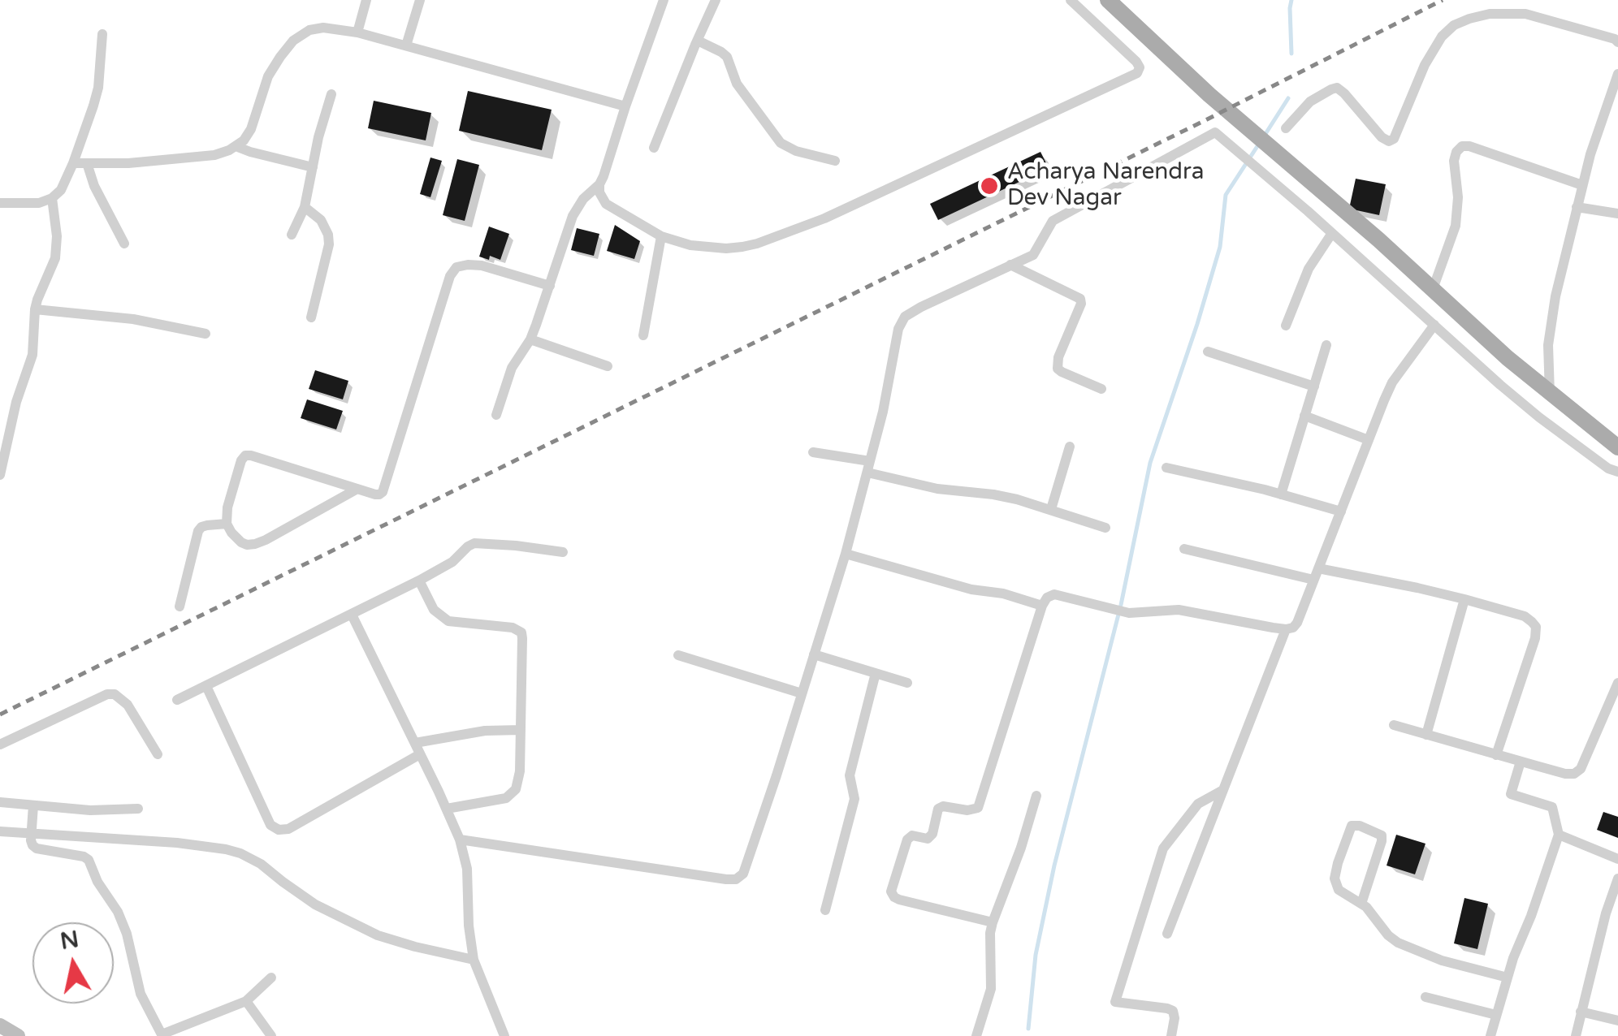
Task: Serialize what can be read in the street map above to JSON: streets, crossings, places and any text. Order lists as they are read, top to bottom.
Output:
{
  "places": ["Acharya Narendra Dev Nagar"],
  "north": "top"
}
